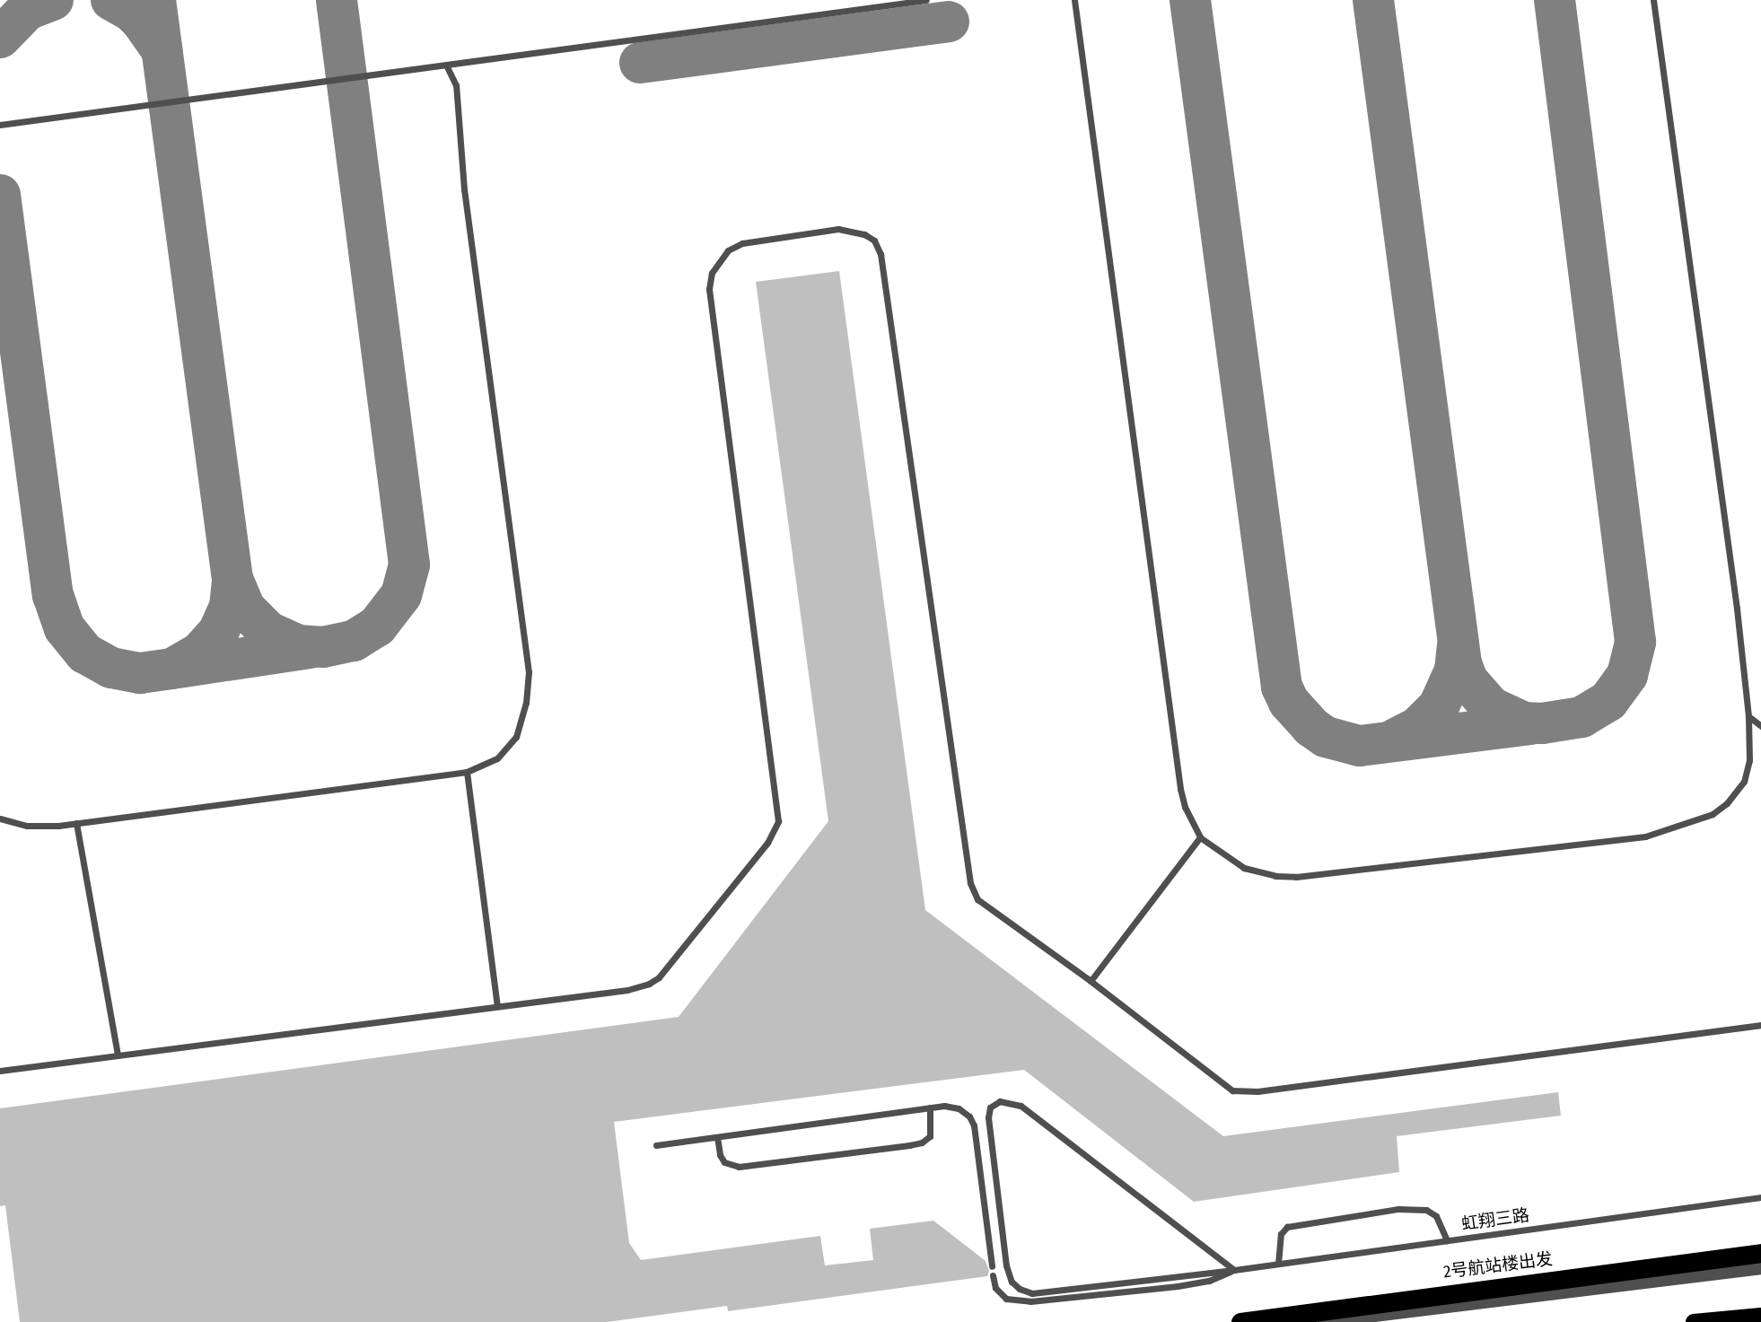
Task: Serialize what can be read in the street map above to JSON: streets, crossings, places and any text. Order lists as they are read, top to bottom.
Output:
{
  "streets": {
    "highway": ["2号航站楼出发"],
    "lane": ["虹翔三路"]
  }
}
